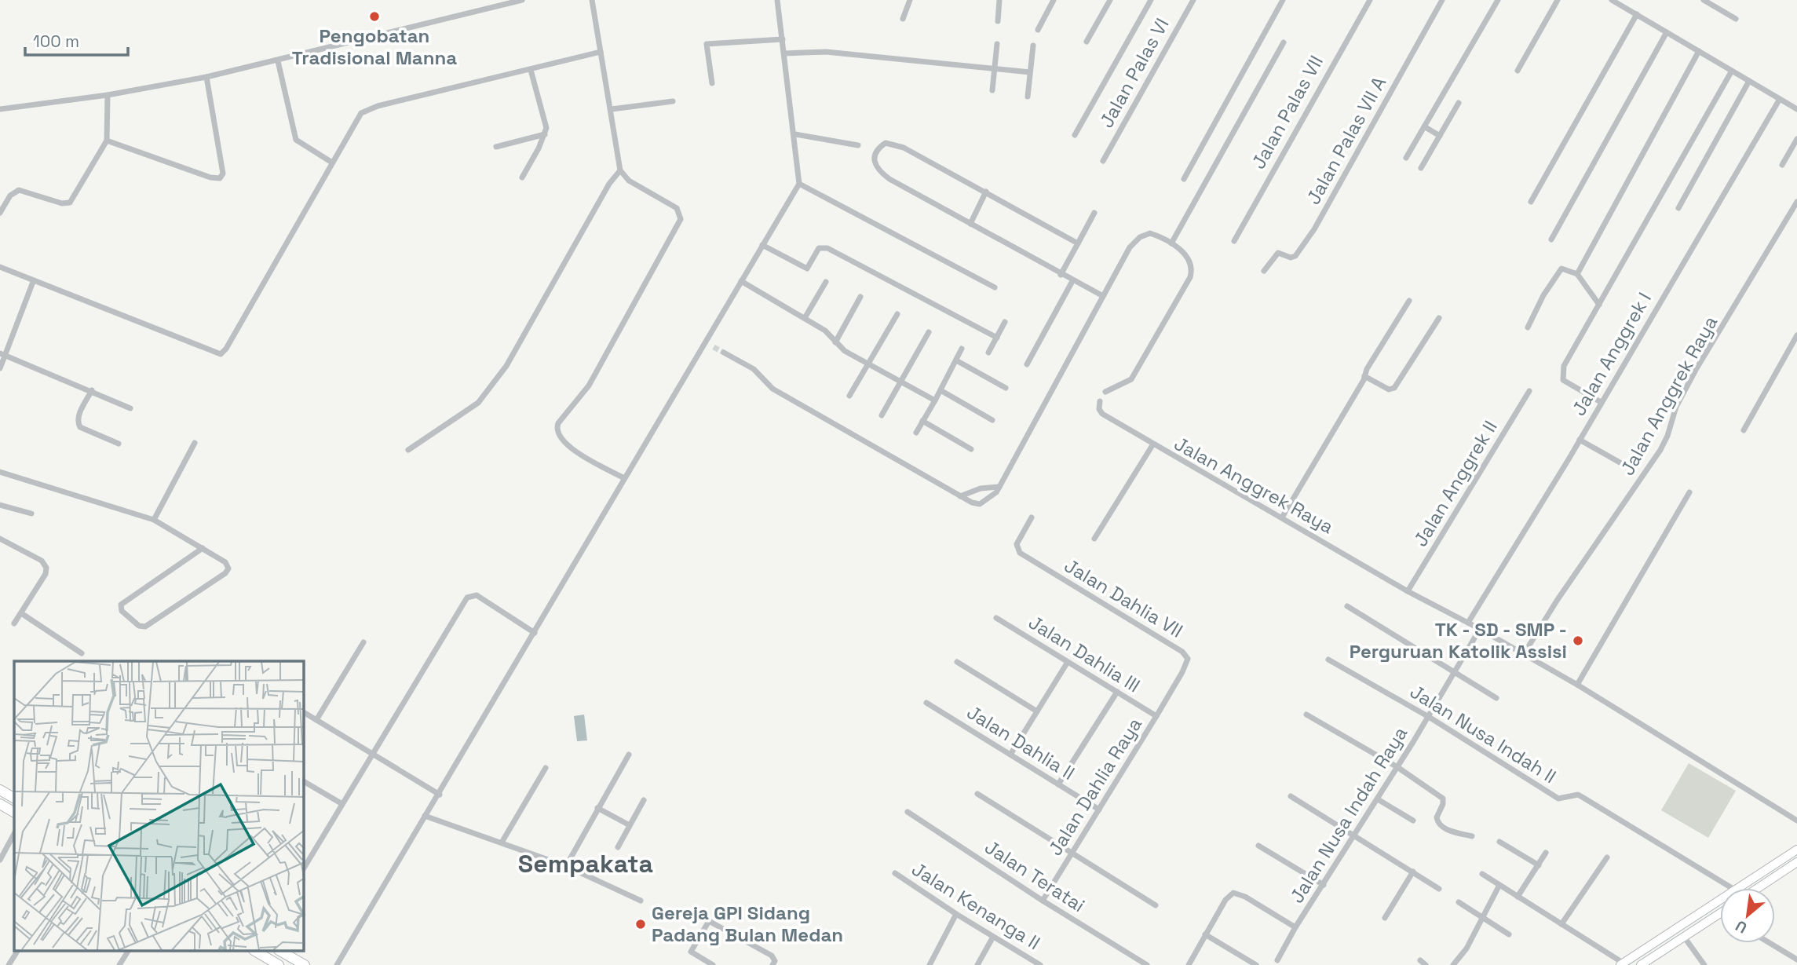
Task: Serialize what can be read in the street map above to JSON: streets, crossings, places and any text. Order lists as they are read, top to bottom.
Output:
{
  "streets": {
    "street": [
      "Jalan Palas VI",
      "Jalan Palas VII",
      "Jalan Palas VII A",
      "Jalan Anggrek I",
      "Jalan Anggrek Raya",
      "Jalan Anggrek II",
      "Jalan Dahlia VII",
      "Jalan Dahlia III",
      "Jalan Nusa Indah II",
      "Jalan Dahlia II",
      "Jalan Dahlia Raya",
      "Jalan Nusa Indah Raya",
      "Jalan Teratai",
      "Jalan Kenanga II"
    ]
  },
  "crossings": [
    ["Jalan Anggrek I", "Jalan Anggrek Raya"],
    ["Jalan Anggrek Raya", "Jalan Anggrek II"],
    ["Jalan Anggrek Raya", "Jalan Nusa Indah Raya"],
    ["Jalan Dahlia VII", "Jalan Dahlia III"],
    ["Jalan Dahlia VII", "Jalan Dahlia Raya"],
    ["Jalan Dahlia III", "Jalan Dahlia Raya"],
    ["Jalan Nusa Indah II", "Jalan Nusa Indah Raya"],
    ["Jalan Dahlia II", "Jalan Dahlia Raya"],
    ["Jalan Dahlia Raya", "Jalan Teratai"]
  ],
  "districts": ["Sempakata"],
  "places": ["Pengobatan Tradisional Manna", "TK - SD - SMP - Perguruan Katolik Assisi", "Gereja GPI Sidang Padang Bulan Medan"],
  "scale_bar": "100 m",
  "north": "bottom left"
}
